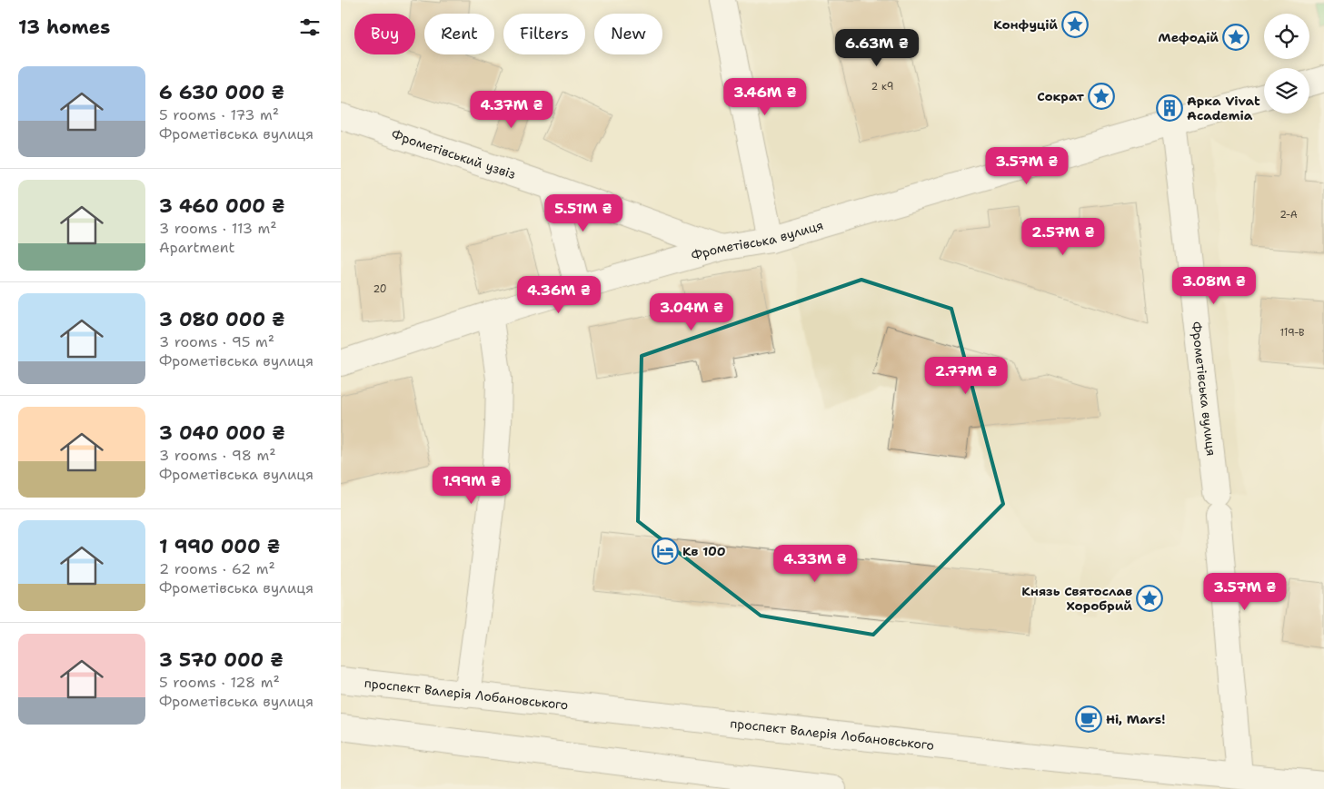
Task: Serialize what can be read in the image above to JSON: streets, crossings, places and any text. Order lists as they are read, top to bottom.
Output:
{
  "streets": {
    "street": ["Фрометівський узвіз", "Фрометівська вулиця", "проспект Валерія Лобановського"]
  },
  "crossings": [
    ["Фрометівський узвіз", "Фрометівська вулиця"],
    ["Фрометівська вулиця", "проспект Валерія Лобановського"]
  ],
  "places": {
    "place": [
      "Конфуцій",
      "Мефодій",
      "Сократ",
      "Князь Святослав Хоробрий"
    ],
    "building": ["Арка Vivat Academia"],
    "hotel": ["Кв 100"],
    "cafe": ["Hi, Mars!"]
  },
  "house_numbers": [
    "2 к9",
    "2-А",
    "20",
    "119-В"
  ],
  "page": {
    "heading": "13 homes",
    "chip": [
      "Buy",
      "Rent",
      "Filters",
      "New"
    ],
    "price": [
      "6.63M ₴",
      "3.46M ₴",
      "4.37M ₴",
      "3.57M ₴",
      "5.51M ₴",
      "2.57M ₴",
      "3.08M ₴",
      "4.36M ₴",
      "3.04M ₴",
      "2.77M ₴",
      "1.99M ₴",
      "4.33M ₴",
      "3.57M ₴"
    ],
    "list": [
      {
        "name": "6 630 000 ₴",
        "note": "5 rooms · 173 m² · Фрометівська вулиця"
      },
      {
        "name": "3 460 000 ₴",
        "note": "3 rooms · 113 m² · Apartment"
      },
      {
        "name": "3 080 000 ₴",
        "note": "3 rooms · 95 m² · Фрометівська вулиця"
      },
      {
        "name": "3 040 000 ₴",
        "note": "3 rooms · 98 m² · Фрометівська вулиця"
      },
      {
        "name": "1 990 000 ₴",
        "note": "2 rooms · 62 m² · Фрометівська вулиця"
      },
      {
        "name": "3 570 000 ₴",
        "note": "5 rooms · 128 m² · Фрометівська вулиця"
      }
    ]
  }
}
